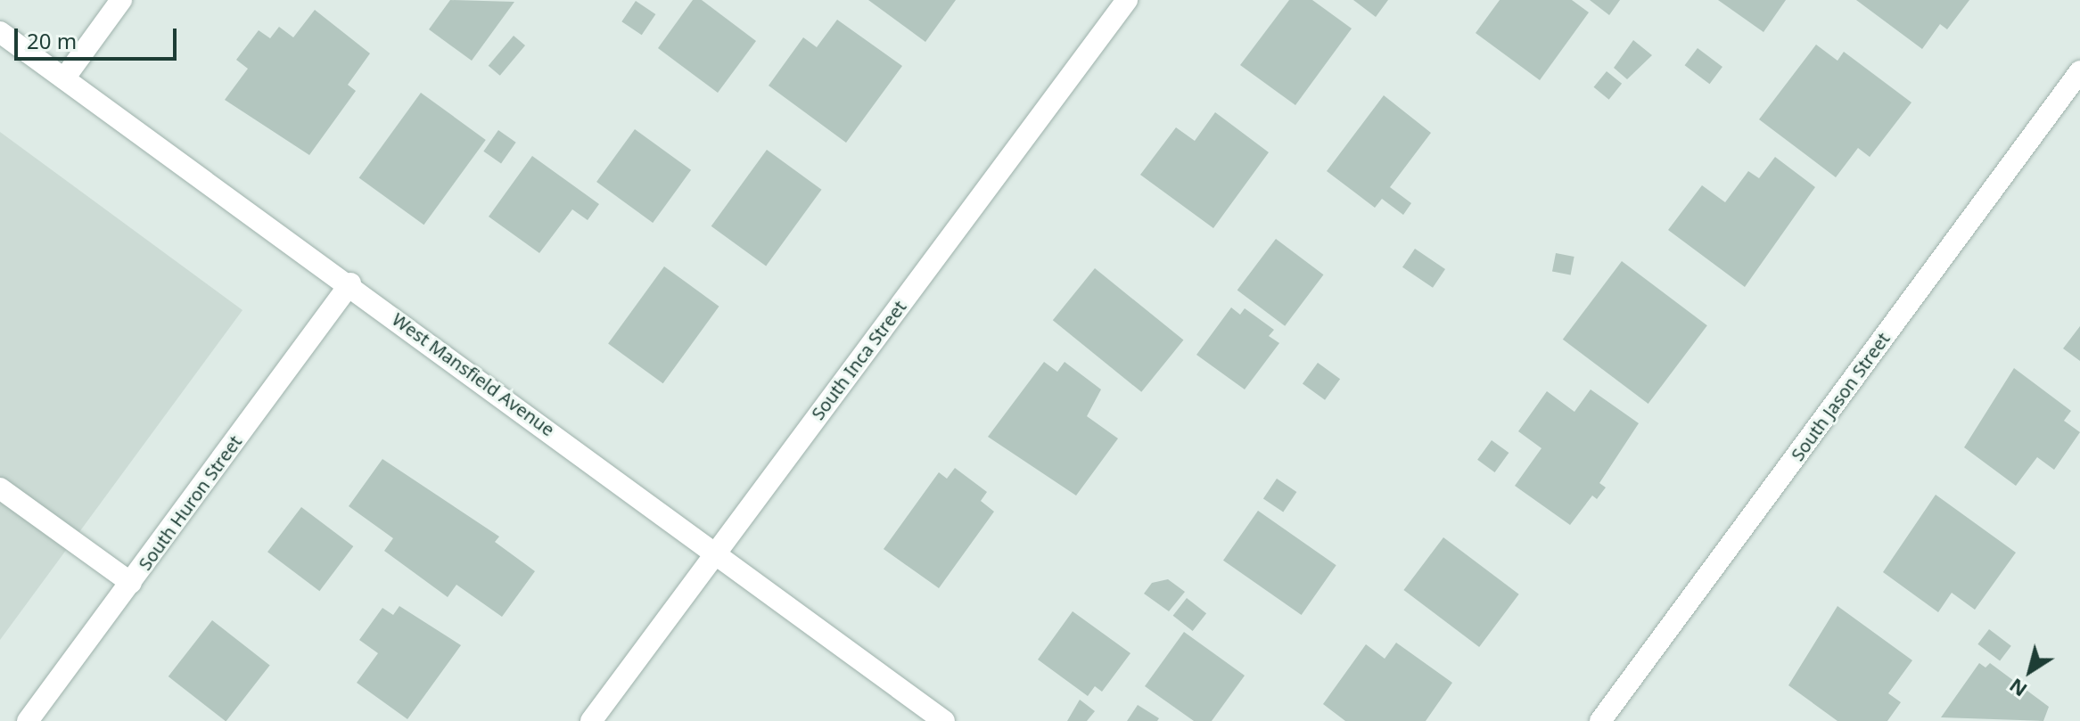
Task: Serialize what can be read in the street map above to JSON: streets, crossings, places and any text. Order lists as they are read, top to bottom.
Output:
{
  "streets": {
    "street": [
      "South Inca Street",
      "West Mansfield Avenue",
      "South Jason Street",
      "South Huron Street"
    ]
  },
  "crossings": [
    ["South Inca Street", "West Mansfield Avenue"],
    ["West Mansfield Avenue", "South Huron Street"]
  ],
  "scale_bar": "20 m",
  "north": "bottom left"
}
